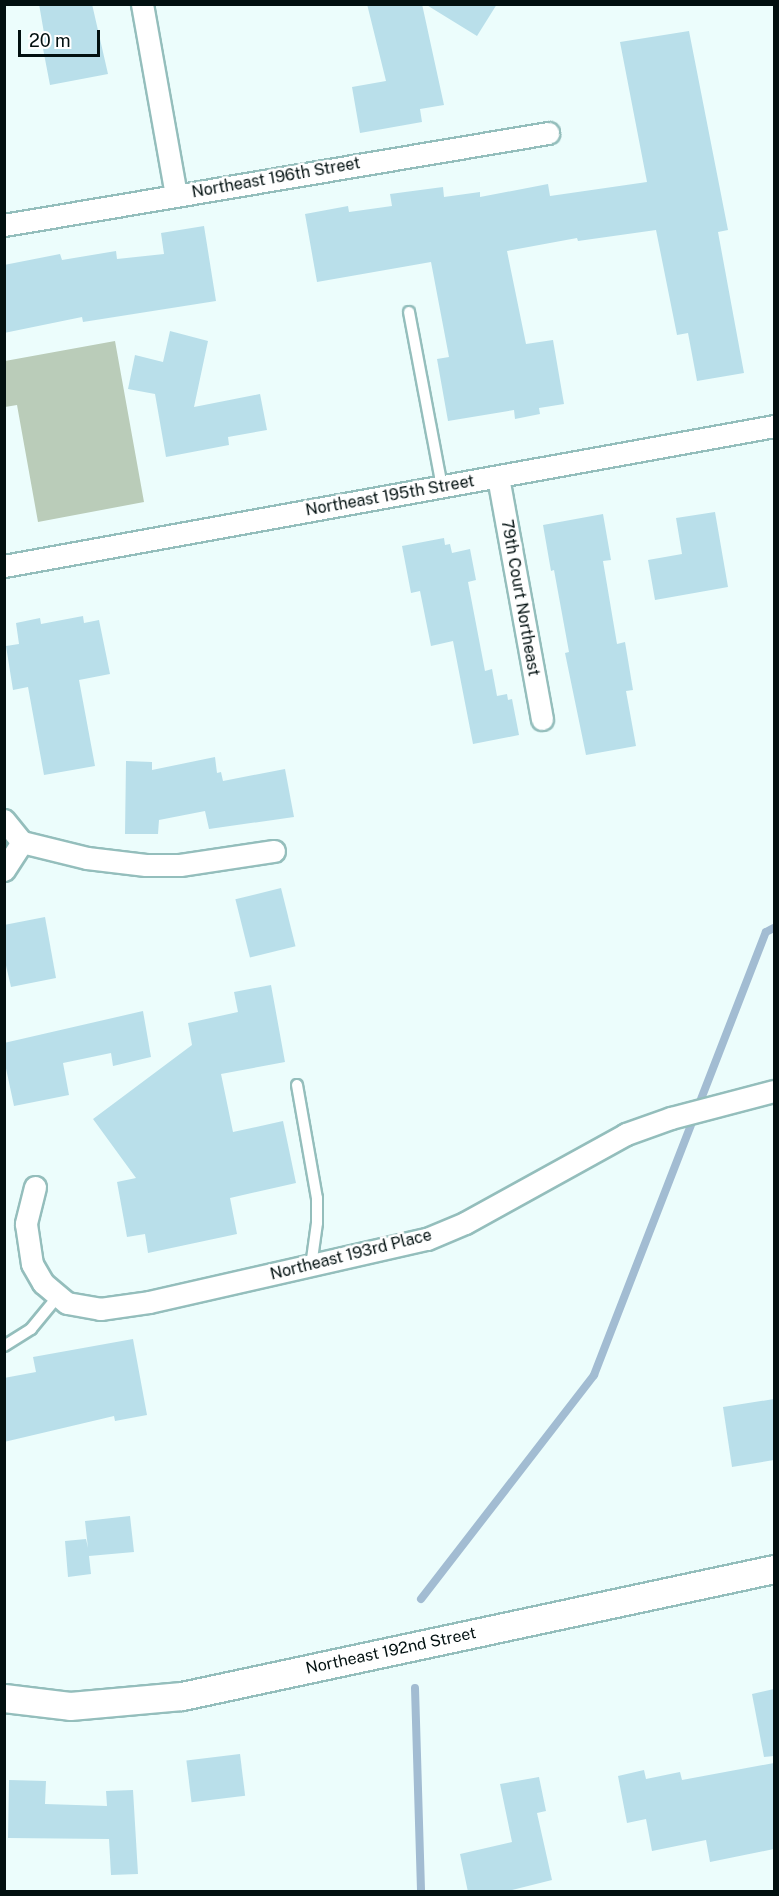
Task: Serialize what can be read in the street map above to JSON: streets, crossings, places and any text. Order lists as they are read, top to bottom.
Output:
{
  "streets": {
    "street": [
      "Northeast 196th Street",
      "Northeast 195th Street",
      "79th Court Northeast",
      "Northeast 193rd Place",
      "Northeast 192nd Street"
    ]
  },
  "crossings": [
    ["Northeast 195th Street", "79th Court Northeast"]
  ],
  "scale_bar": "20 m"
}
